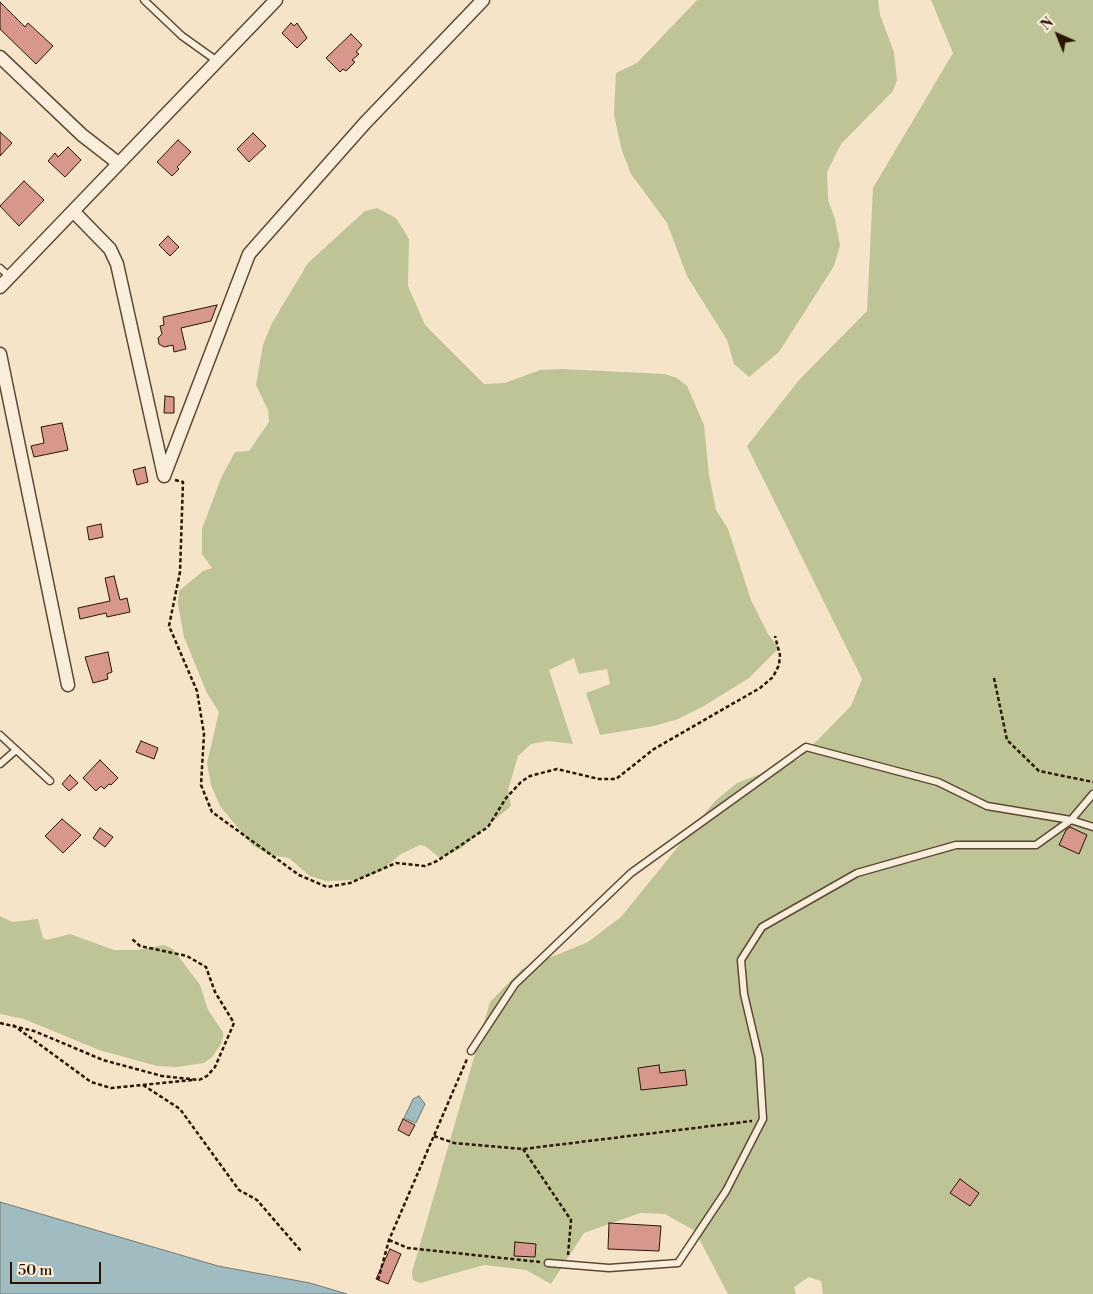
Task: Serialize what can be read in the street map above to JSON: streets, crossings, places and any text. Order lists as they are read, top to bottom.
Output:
{
  "scale_bar": "50 m",
  "north": "top left"
}
